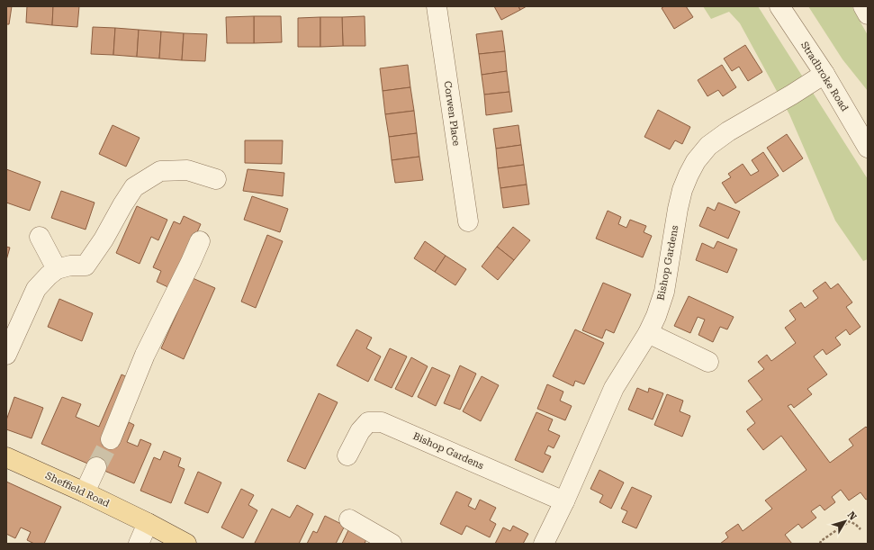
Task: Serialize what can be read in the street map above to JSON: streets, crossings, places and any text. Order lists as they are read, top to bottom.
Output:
{
  "streets": {
    "main road": ["Sheffield Road"],
    "street": ["Stradbroke Road", "Corwen Place", "Bishop Gardens"]
  },
  "crossings": [
    ["Stradbroke Road", "Bishop Gardens"]
  ],
  "north": "top right"
}
